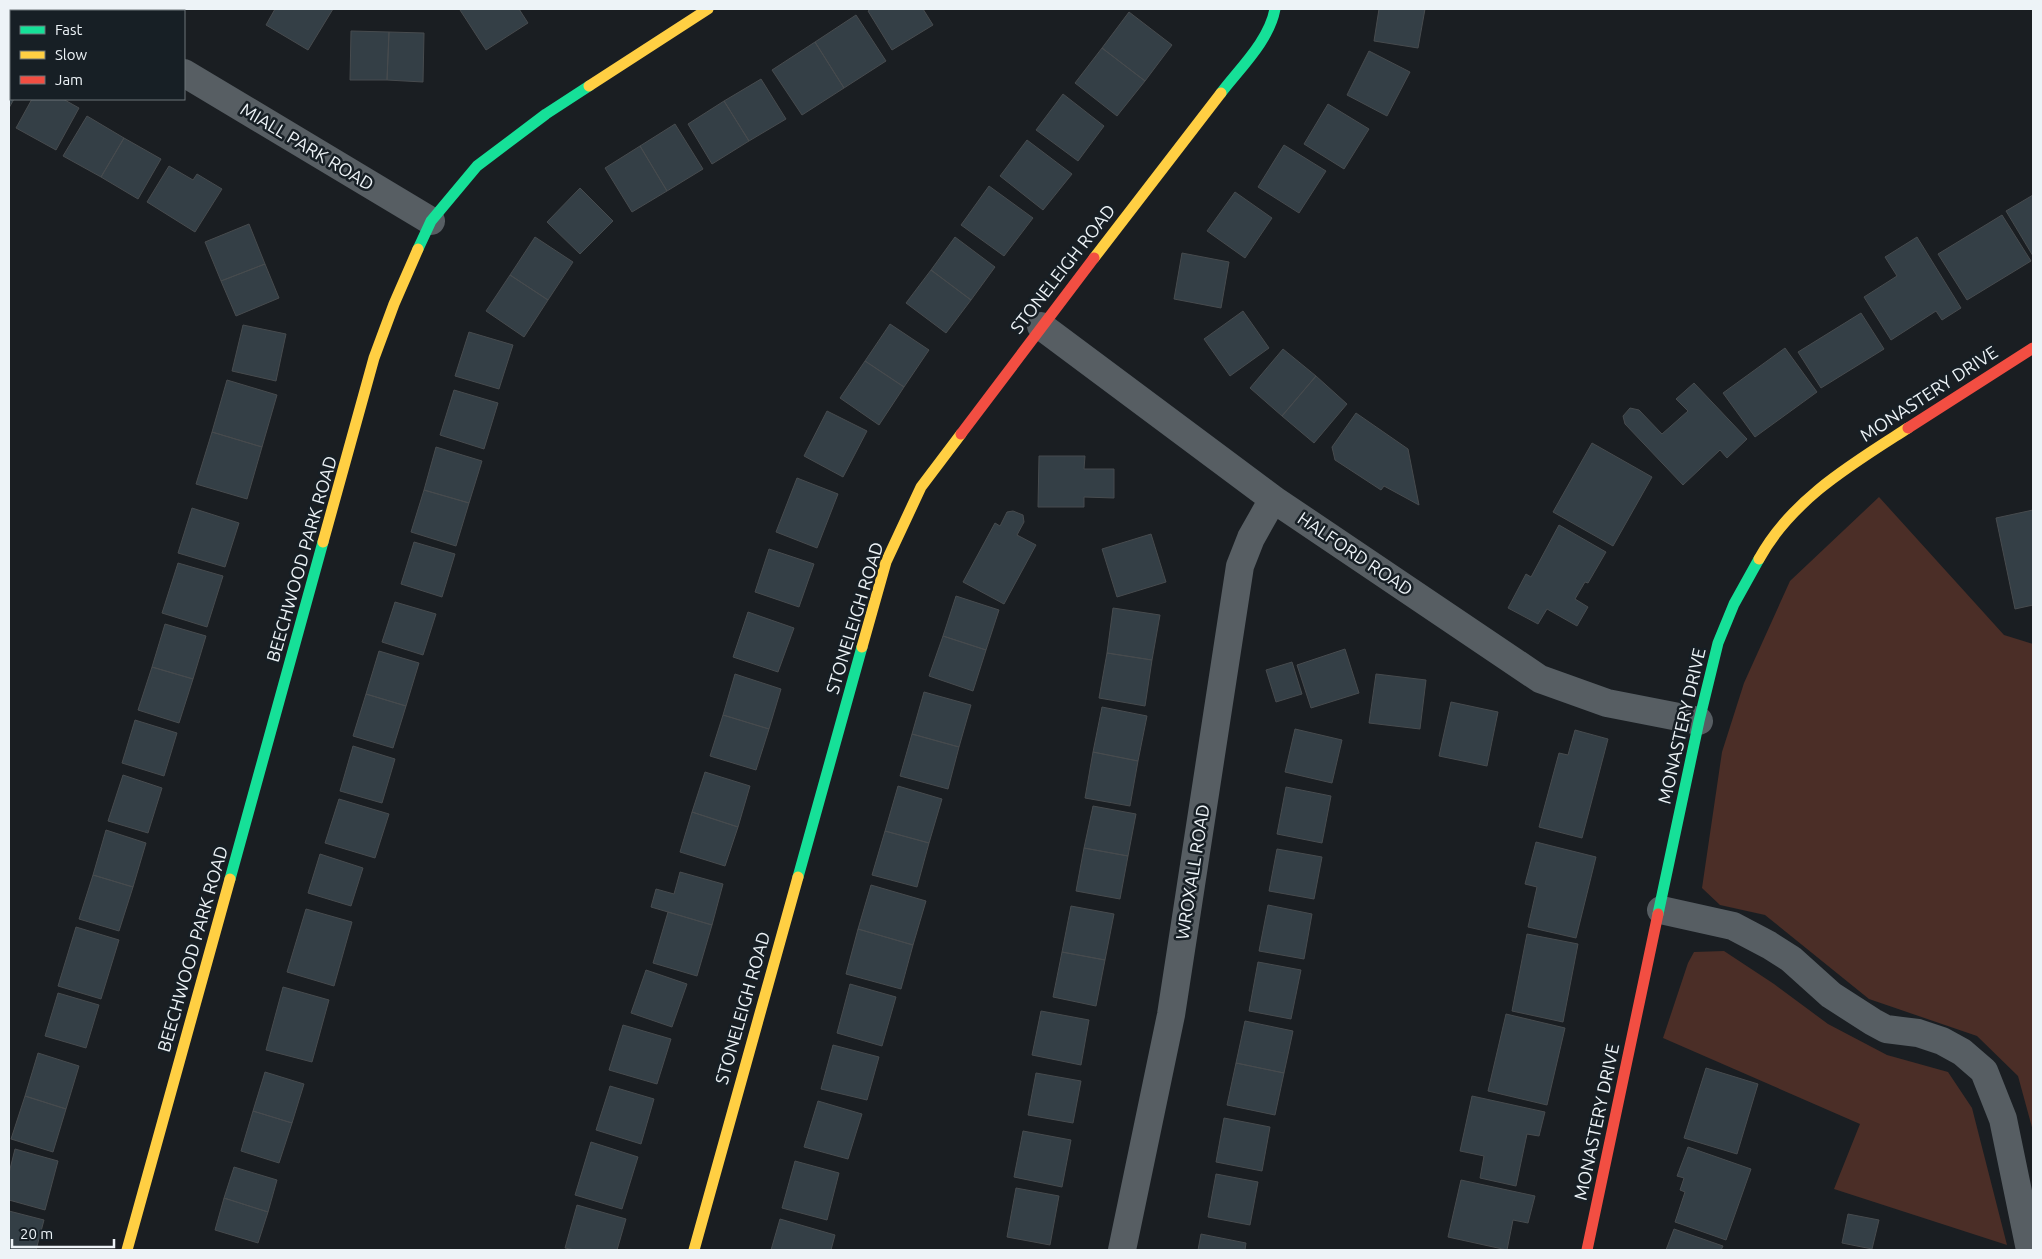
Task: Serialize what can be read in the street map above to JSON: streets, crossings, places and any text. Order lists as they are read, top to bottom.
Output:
{
  "streets": {
    "street": [
      "MIALL PARK ROAD",
      "STONELEIGH ROAD",
      "MONASTERY DRIVE",
      "HALFORD ROAD",
      "BEECHWOOD PARK ROAD",
      "WROXALL ROAD"
    ]
  },
  "crossings": [
    ["MIALL PARK ROAD", "BEECHWOOD PARK ROAD"],
    ["STONELEIGH ROAD", "HALFORD ROAD"],
    ["MONASTERY DRIVE", "HALFORD ROAD"],
    ["HALFORD ROAD", "WROXALL ROAD"]
  ],
  "legend": ["Fast", "Slow", "Jam"],
  "scale_bar": "20 m"
}
